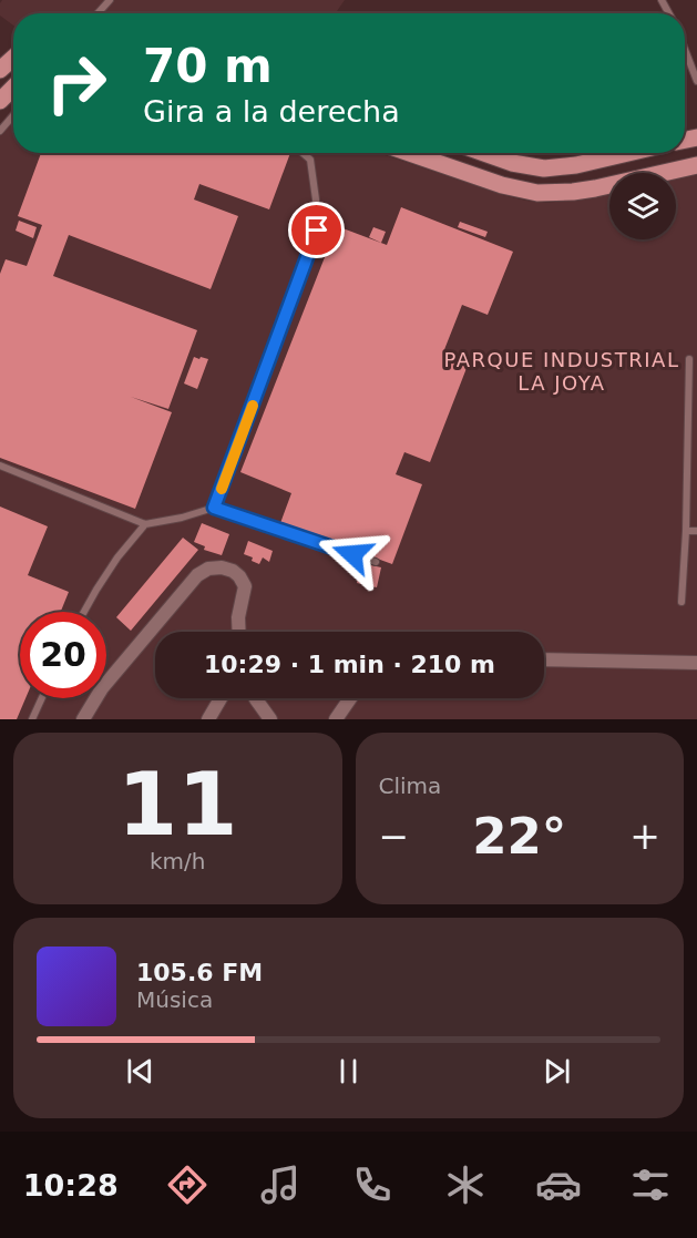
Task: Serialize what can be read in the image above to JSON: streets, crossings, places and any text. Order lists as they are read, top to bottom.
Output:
{
  "districts": ["PARQUE INDUSTRIAL LA JOYA"],
  "page": {
    "turn": ["70 m", "Gira a la derecha"],
    "limit": "20",
    "trip": "10:29 · 1 min · 210 m",
    "tile": [
      ["11", "km/h"],
      "Clima"
    ],
    "heat": ["−", "22°", "+"],
    "song": ["105.6 FM", "Música"],
    "tabs": "10:28"
  }
}
